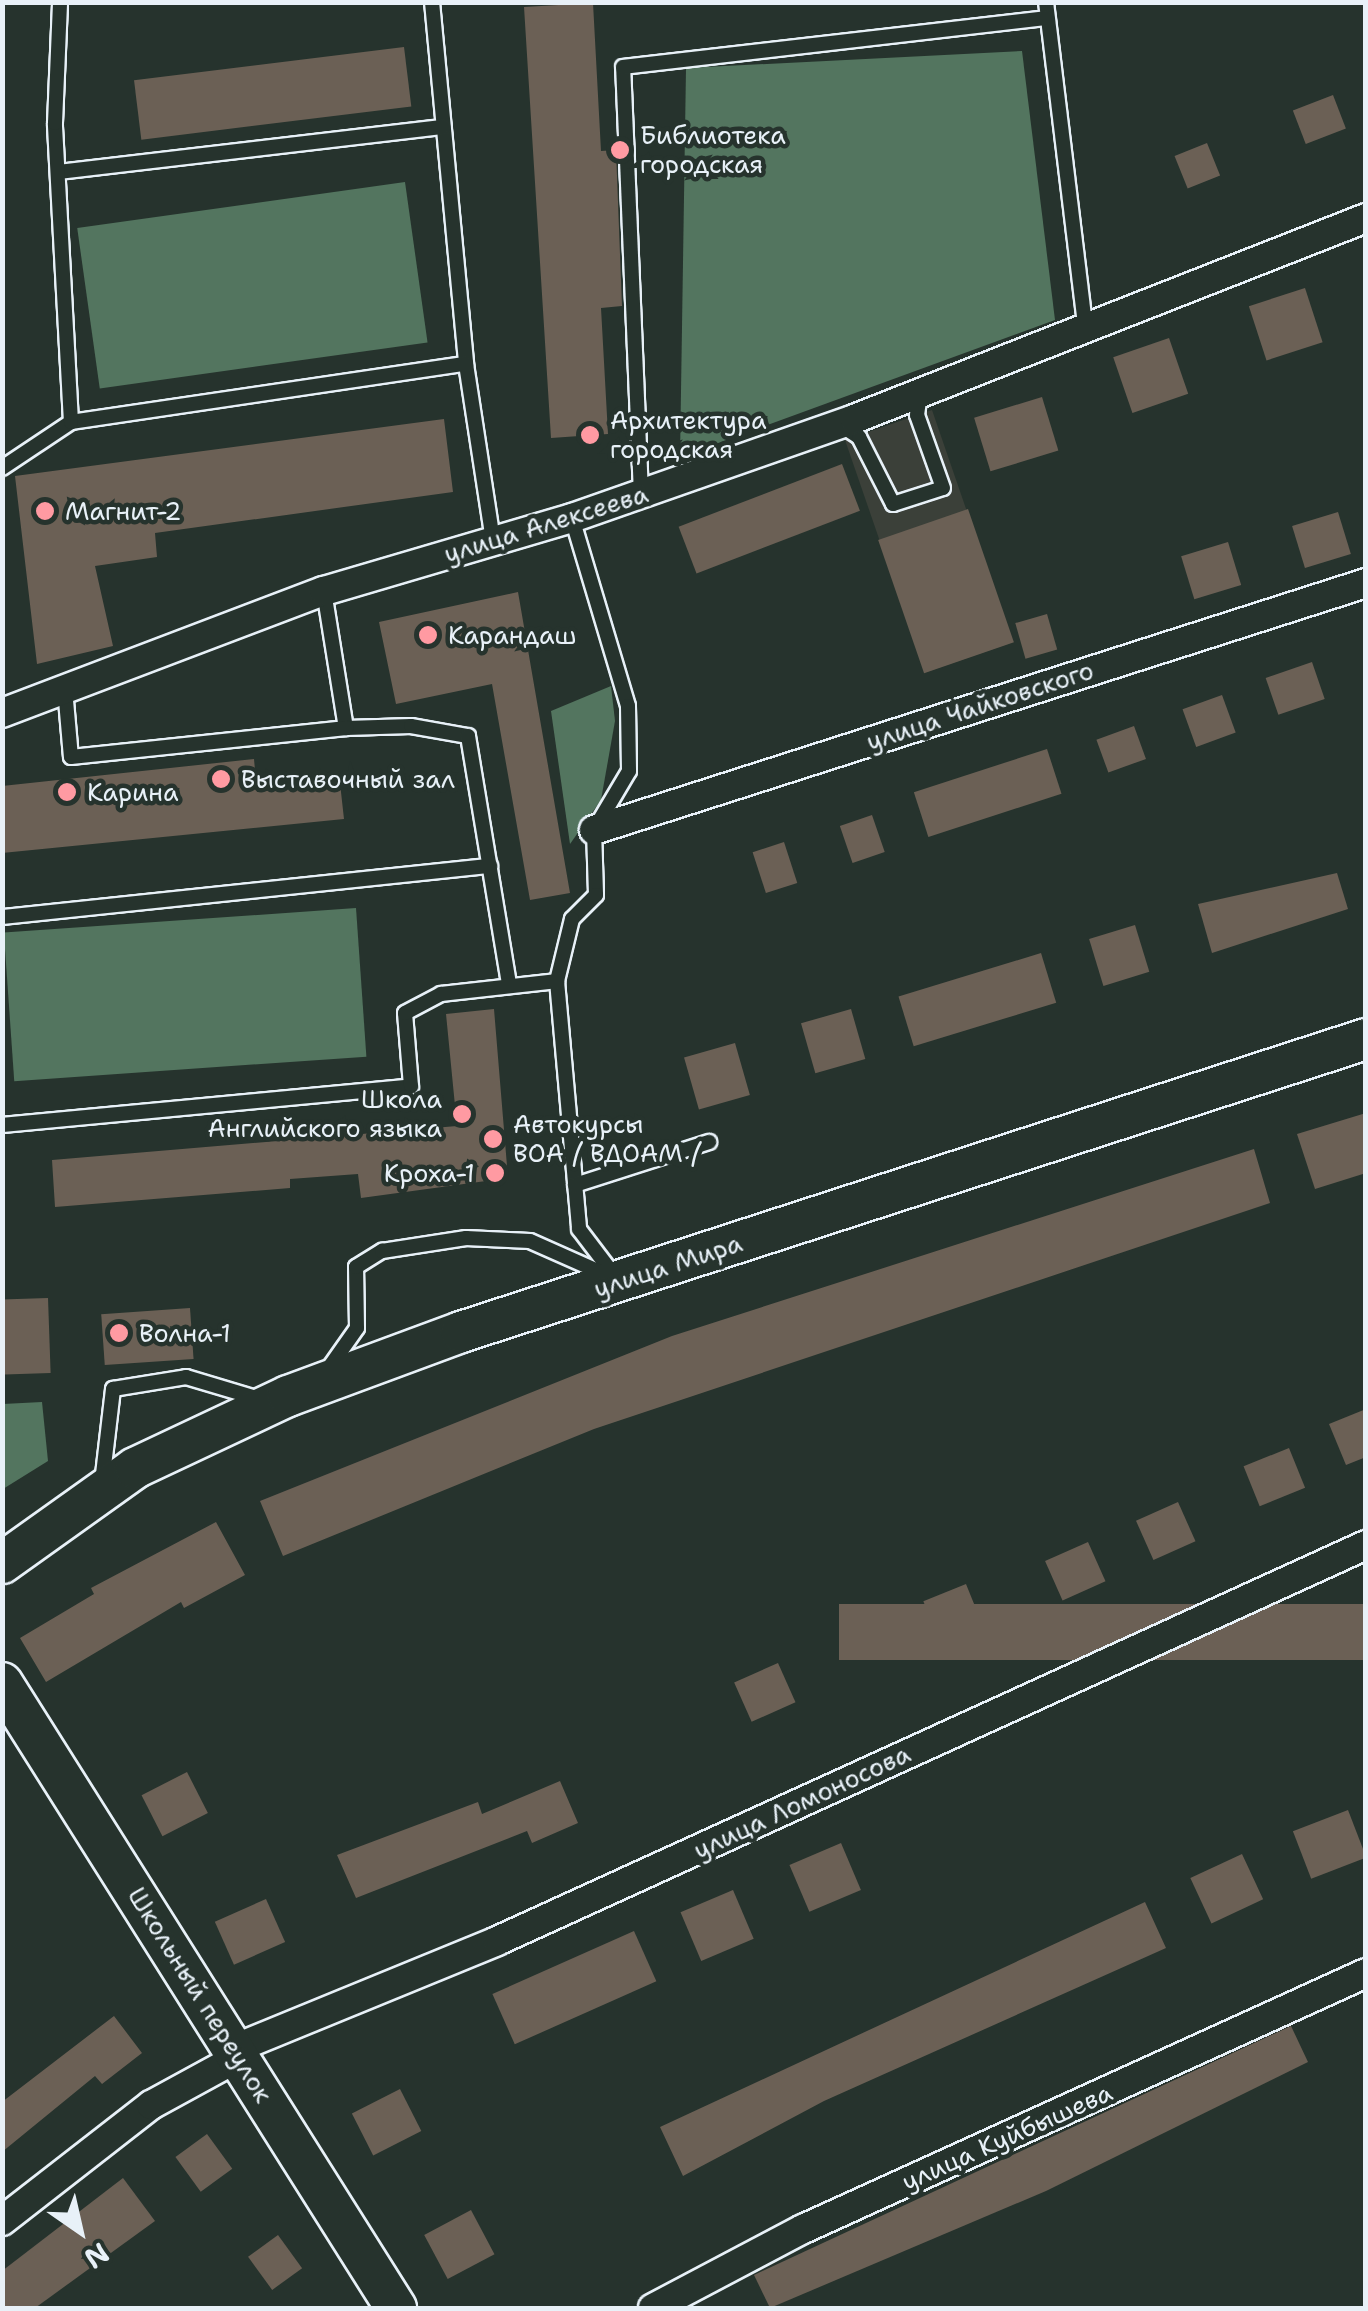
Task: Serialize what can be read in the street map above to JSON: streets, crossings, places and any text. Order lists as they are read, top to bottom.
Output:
{
  "streets": {
    "main road": ["улица Мира", "Школьный переулок"],
    "street": [
      "улица Алексеева",
      "улица Чайковского",
      "улица Ломоносова",
      "улица Куйбышева"
    ]
  },
  "crossings": [
    ["улица Ломоносова", "Школьный переулок"]
  ],
  "places": [
    "Библиотека городская",
    "Архитектура городская",
    "Магнит-2",
    "Карандаш",
    "Выставочный зал",
    "Карина",
    "Школа Английского языка",
    "Автокурсы ВОА / ВДОАМ /",
    "Кроха-1",
    "Волна-1"
  ],
  "north": "bottom right"
}
